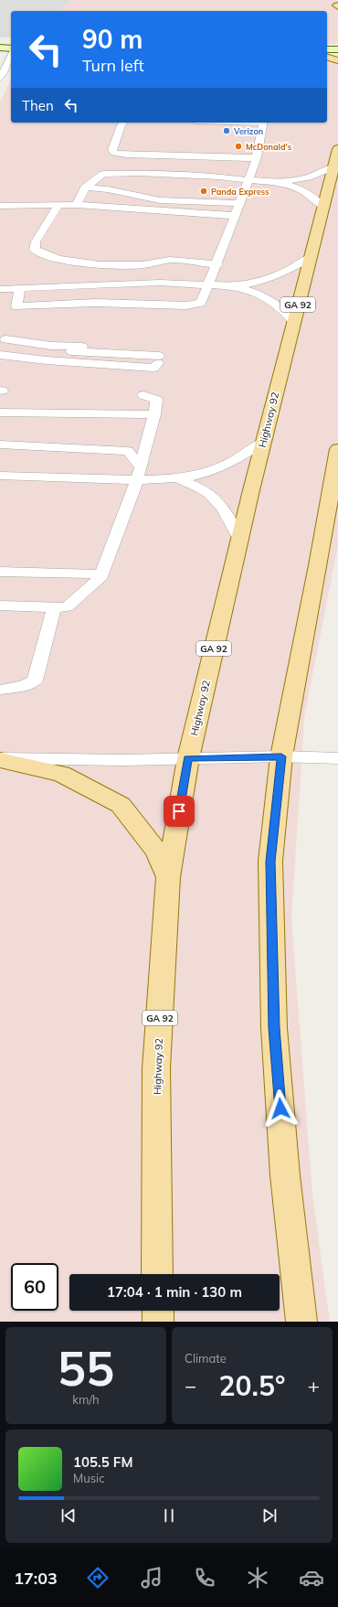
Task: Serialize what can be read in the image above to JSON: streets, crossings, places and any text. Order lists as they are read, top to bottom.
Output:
{
  "streets": {
    "main road": ["GA 92", "Highway 92"]
  },
  "places": ["Verizon", "McDonald's", "Panda Express"],
  "page": {
    "turn": ["90 m", "Turn left"],
    "then": "Then",
    "limit": "60",
    "trip": "17:04 · 1 min · 130 m",
    "tile": [
      ["55", "km/h"],
      "Climate"
    ],
    "heat": ["−", "20.5°", "+"],
    "song": ["105.5 FM", "Music"],
    "tabs": "17:03"
  }
}
